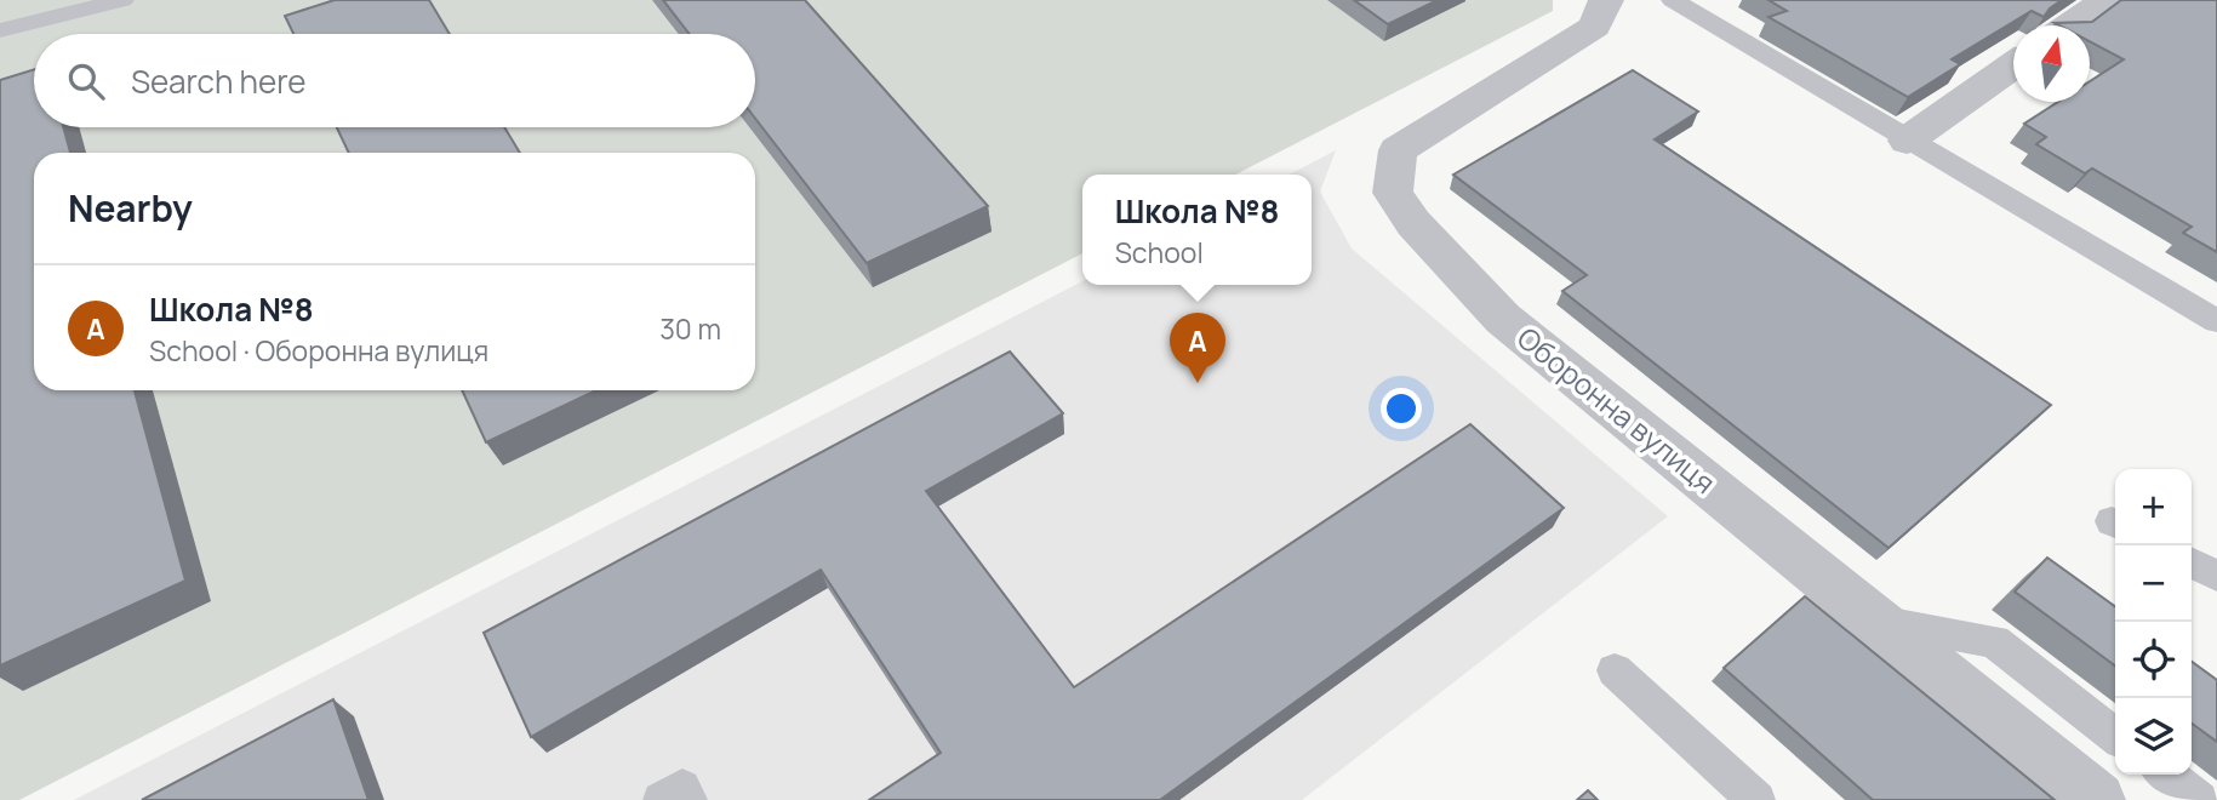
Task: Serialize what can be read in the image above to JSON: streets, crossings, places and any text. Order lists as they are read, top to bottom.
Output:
{
  "streets": {
    "street": ["Оборонна вулиця"]
  },
  "north": "top",
  "page": {
    "search": "Search here",
    "heading": "Nearby",
    "popup": ["Школа №8", "School"],
    "list": [
      {
        "mark": "A",
        "name": "Школа №8",
        "note": "School · Оборонна вулиця",
        "value": "30 m"
      }
    ],
    "pins": "A",
    "map_buttons": ["+", "−"]
  }
}
